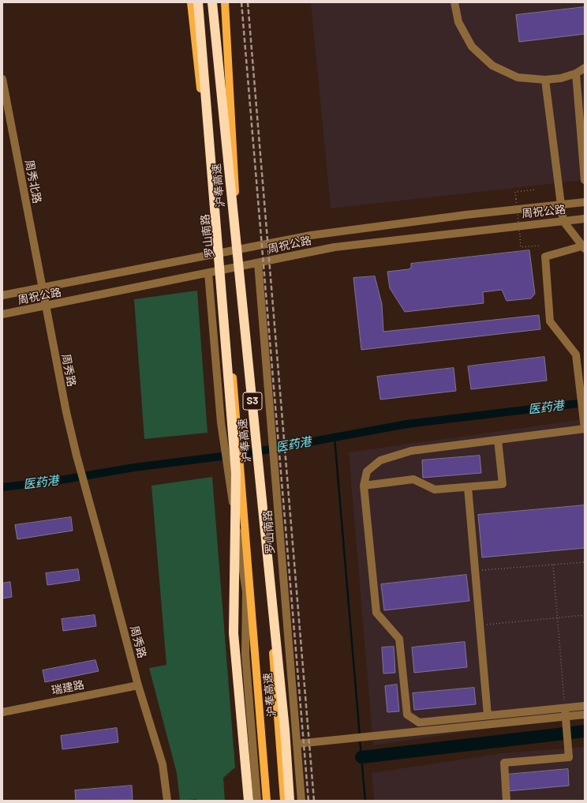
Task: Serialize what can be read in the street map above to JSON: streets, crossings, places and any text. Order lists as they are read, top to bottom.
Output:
{
  "streets": {
    "highway": ["沪奉高速", "S3"],
    "main road": ["罗山南路"],
    "street": [
      "周秀北路",
      "周祝公路",
      "周秀路",
      "瑞建路"
    ]
  },
  "crossings": [
    ["周秀北路", "周祝公路"],
    ["周秀北路", "周秀路"],
    ["周祝公路", "罗山南路"],
    ["周祝公路", "周秀路"],
    ["周秀路", "瑞建路"]
  ],
  "water": ["医药港"]
}
